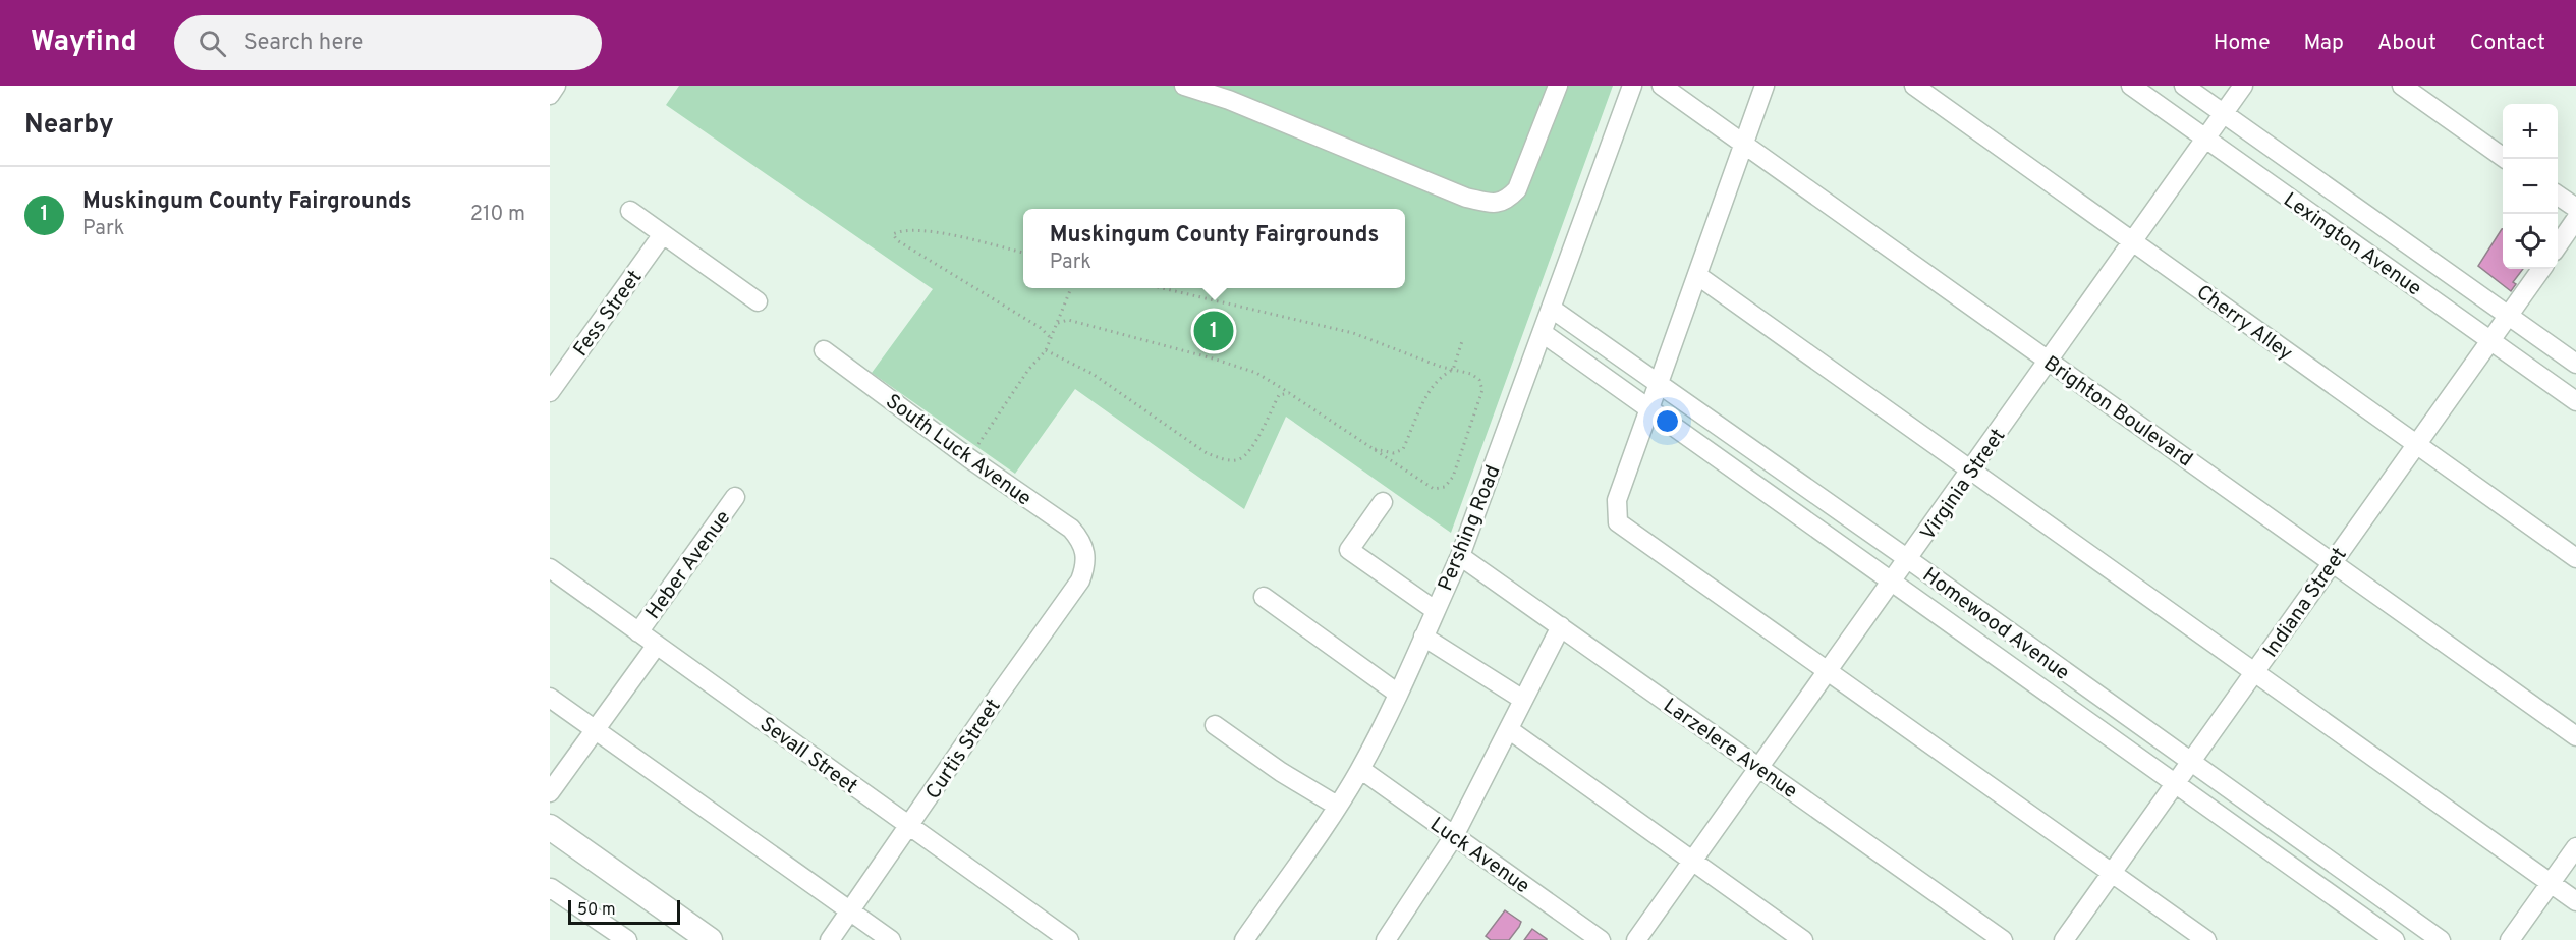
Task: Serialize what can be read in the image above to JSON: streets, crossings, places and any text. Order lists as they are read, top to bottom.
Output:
{
  "streets": {
    "street": [
      "Lexington Avenue",
      "Fess Street",
      "Cherry Alley",
      "Brighton Boulevard",
      "South Luck Avenue",
      "Virginia Street",
      "Pershing Road",
      "Heber Avenue",
      "Indiana Street",
      "Homewood Avenue",
      "Larzelere Avenue",
      "Curtis Street",
      "Sevall Street",
      "Luck Avenue"
    ]
  },
  "crossings": [
    ["Lexington Avenue", "Virginia Street"],
    ["Lexington Avenue", "Indiana Street"],
    ["Cherry Alley", "Virginia Street"],
    ["Cherry Alley", "Indiana Street"],
    ["Brighton Boulevard", "Virginia Street"],
    ["Brighton Boulevard", "Indiana Street"],
    ["South Luck Avenue", "Curtis Street"],
    ["Virginia Street", "Homewood Avenue"],
    ["Virginia Street", "Larzelere Avenue"],
    ["Pershing Road", "Homewood Avenue"],
    ["Pershing Road", "Larzelere Avenue"],
    ["Pershing Road", "Luck Avenue"],
    ["Heber Avenue", "Sevall Street"],
    ["Indiana Street", "Homewood Avenue"],
    ["Curtis Street", "Sevall Street"]
  ],
  "scale_bar": "50 m",
  "page": {
    "header": "Wayfind",
    "search": "Search here",
    "nav": [
      "Home",
      "Map",
      "About",
      "Contact"
    ],
    "heading": "Nearby",
    "map_buttons": ["+", "−"],
    "list": [
      {
        "mark": "1",
        "name": "Muskingum County Fairgrounds",
        "note": "Park",
        "value": "210 m"
      }
    ],
    "popup": ["Muskingum County Fairgrounds", "Park"],
    "pins": "1",
    "scale": "50 m"
  }
}
